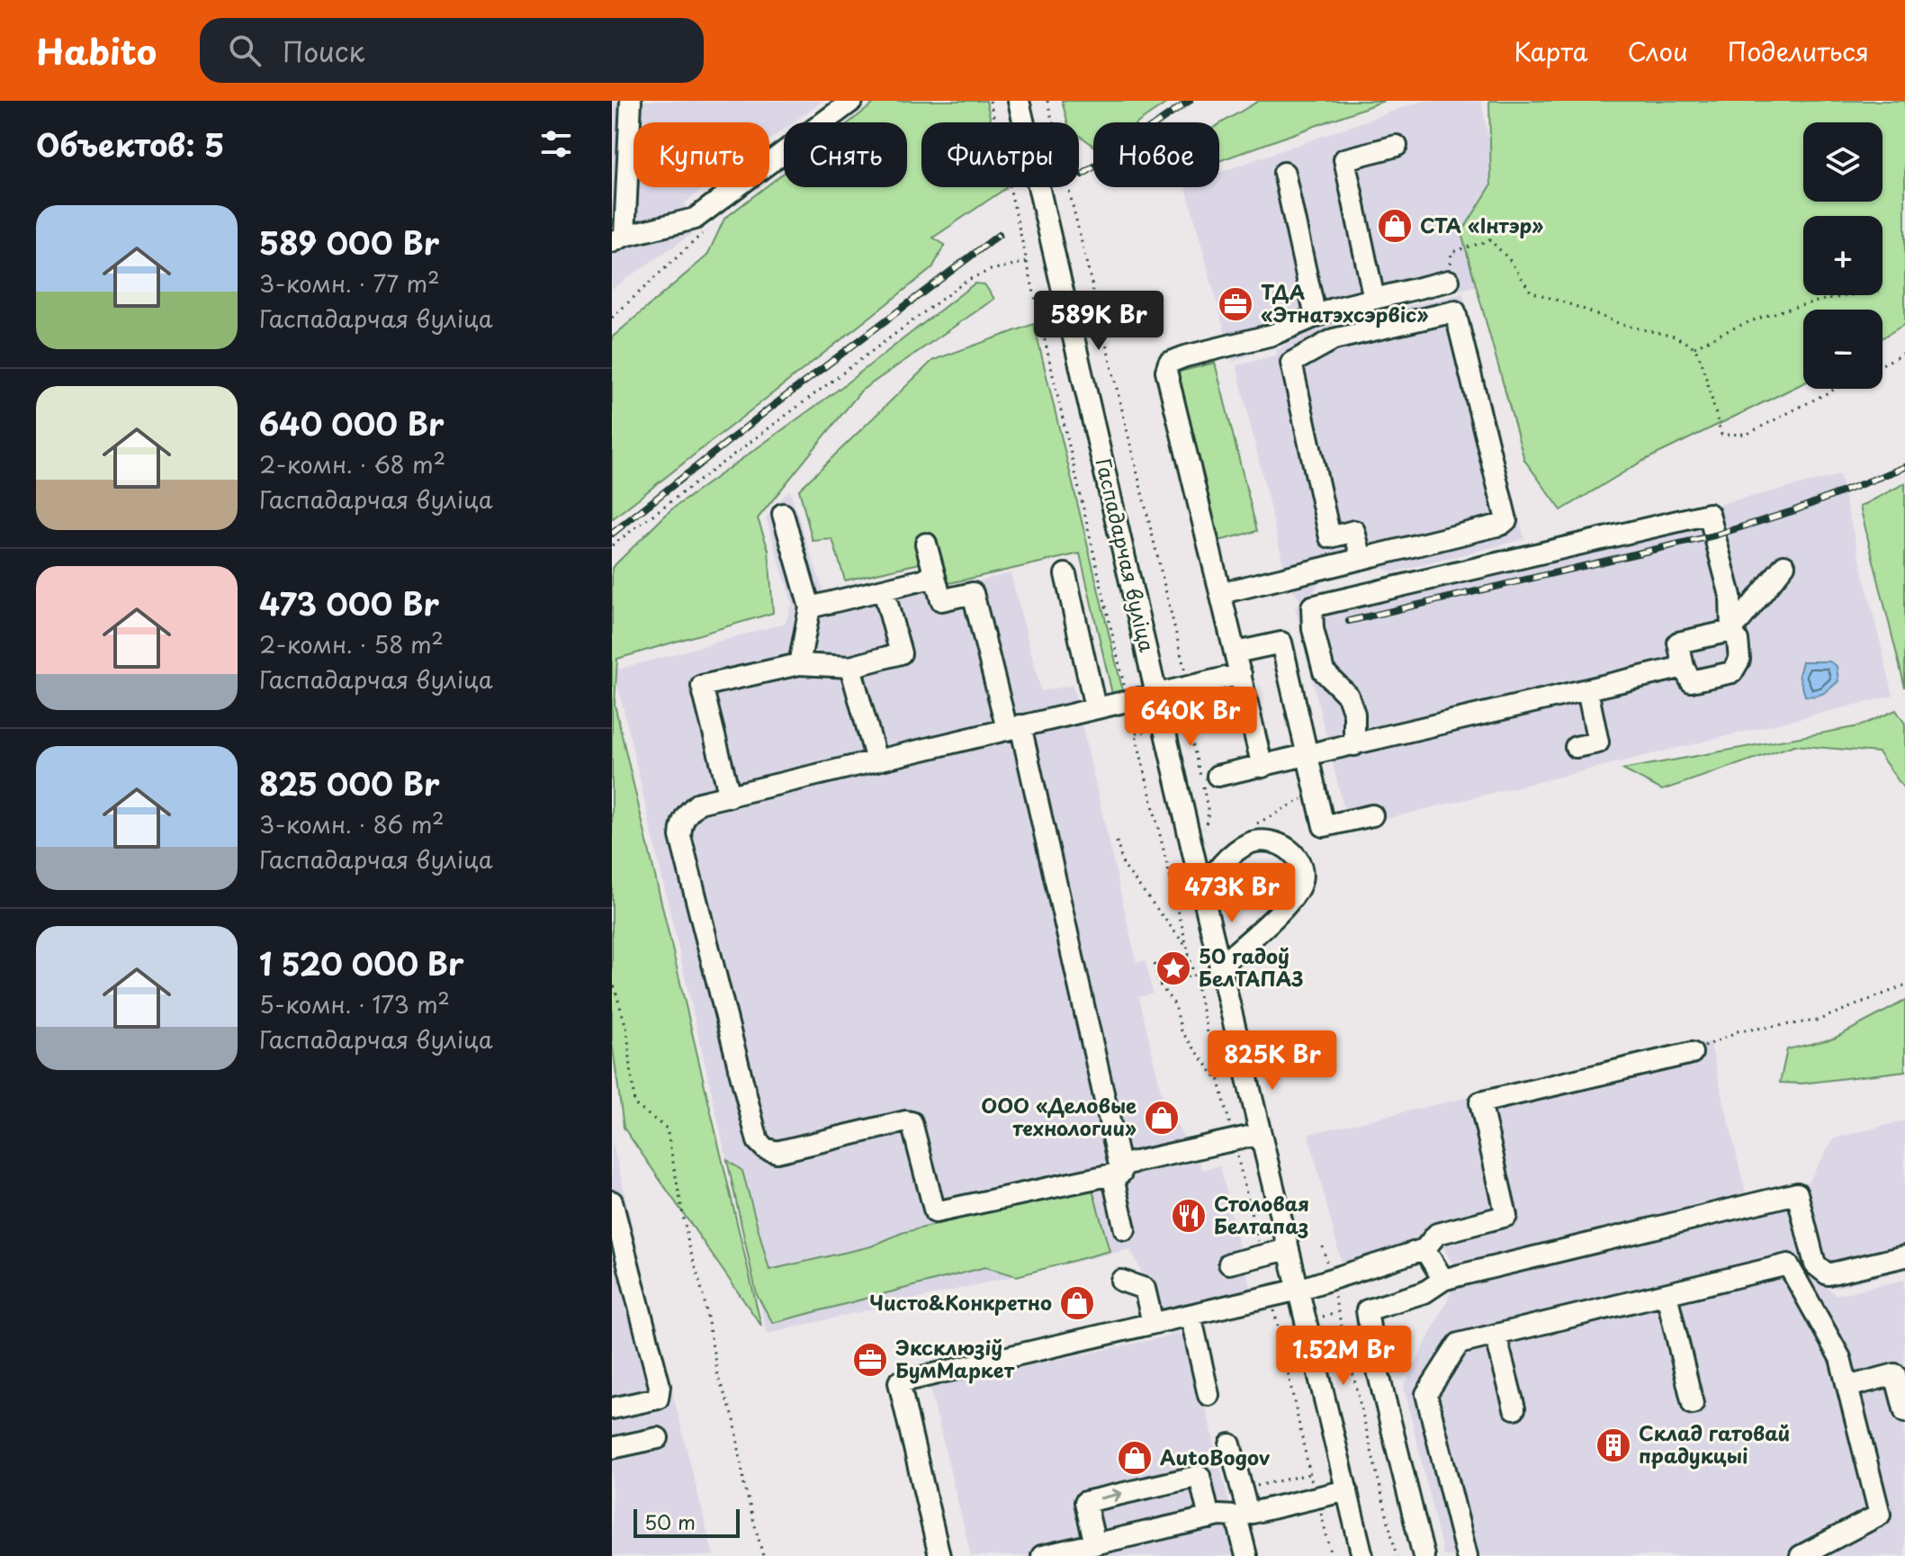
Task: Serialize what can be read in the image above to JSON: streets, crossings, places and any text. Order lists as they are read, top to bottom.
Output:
{
  "streets": {
    "street": ["Гаспадарчая вуліца"]
  },
  "places": {
    "shop": [
      "СТА «Інтэр»",
      "ООО «Деловые технологии»",
      "Чисто&Конкретно",
      "AutoBogov"
    ],
    "office": ["ТДА «Этнатэхсэрвіс»", "Эксклюзіў БумМаркет"],
    "place": ["50 гадоў БелТАПАЗ"],
    "restaurant": ["Столовая Белтапаз"],
    "building": ["Склад гатовай прадукцыі"]
  },
  "scale_bar": "50 m",
  "page": {
    "header": "Habito",
    "search": "Поиск",
    "nav": ["Карта", "Слои", "Поделиться"],
    "heading": "Объектов: 5",
    "map_buttons": ["+", "−"],
    "chip": [
      "Купить",
      "Снять",
      "Фильтры",
      "Новое"
    ],
    "list": [
      {
        "name": "589 000 Br",
        "note": "3-комн. · 77 m² · Гаспадарчая вуліца"
      },
      {
        "name": "640 000 Br",
        "note": "2-комн. · 68 m² · Гаспадарчая вуліца"
      },
      {
        "name": "473 000 Br",
        "note": "2-комн. · 58 m² · Гаспадарчая вуліца"
      },
      {
        "name": "825 000 Br",
        "note": "3-комн. · 86 m² · Гаспадарчая вуліца"
      },
      {
        "name": "1 520 000 Br",
        "note": "5-комн. · 173 m² · Гаспадарчая вуліца"
      }
    ],
    "price": [
      "589K Br",
      "640K Br",
      "473K Br",
      "825K Br",
      "1.52M Br"
    ],
    "scale": "50 m"
  }
}
